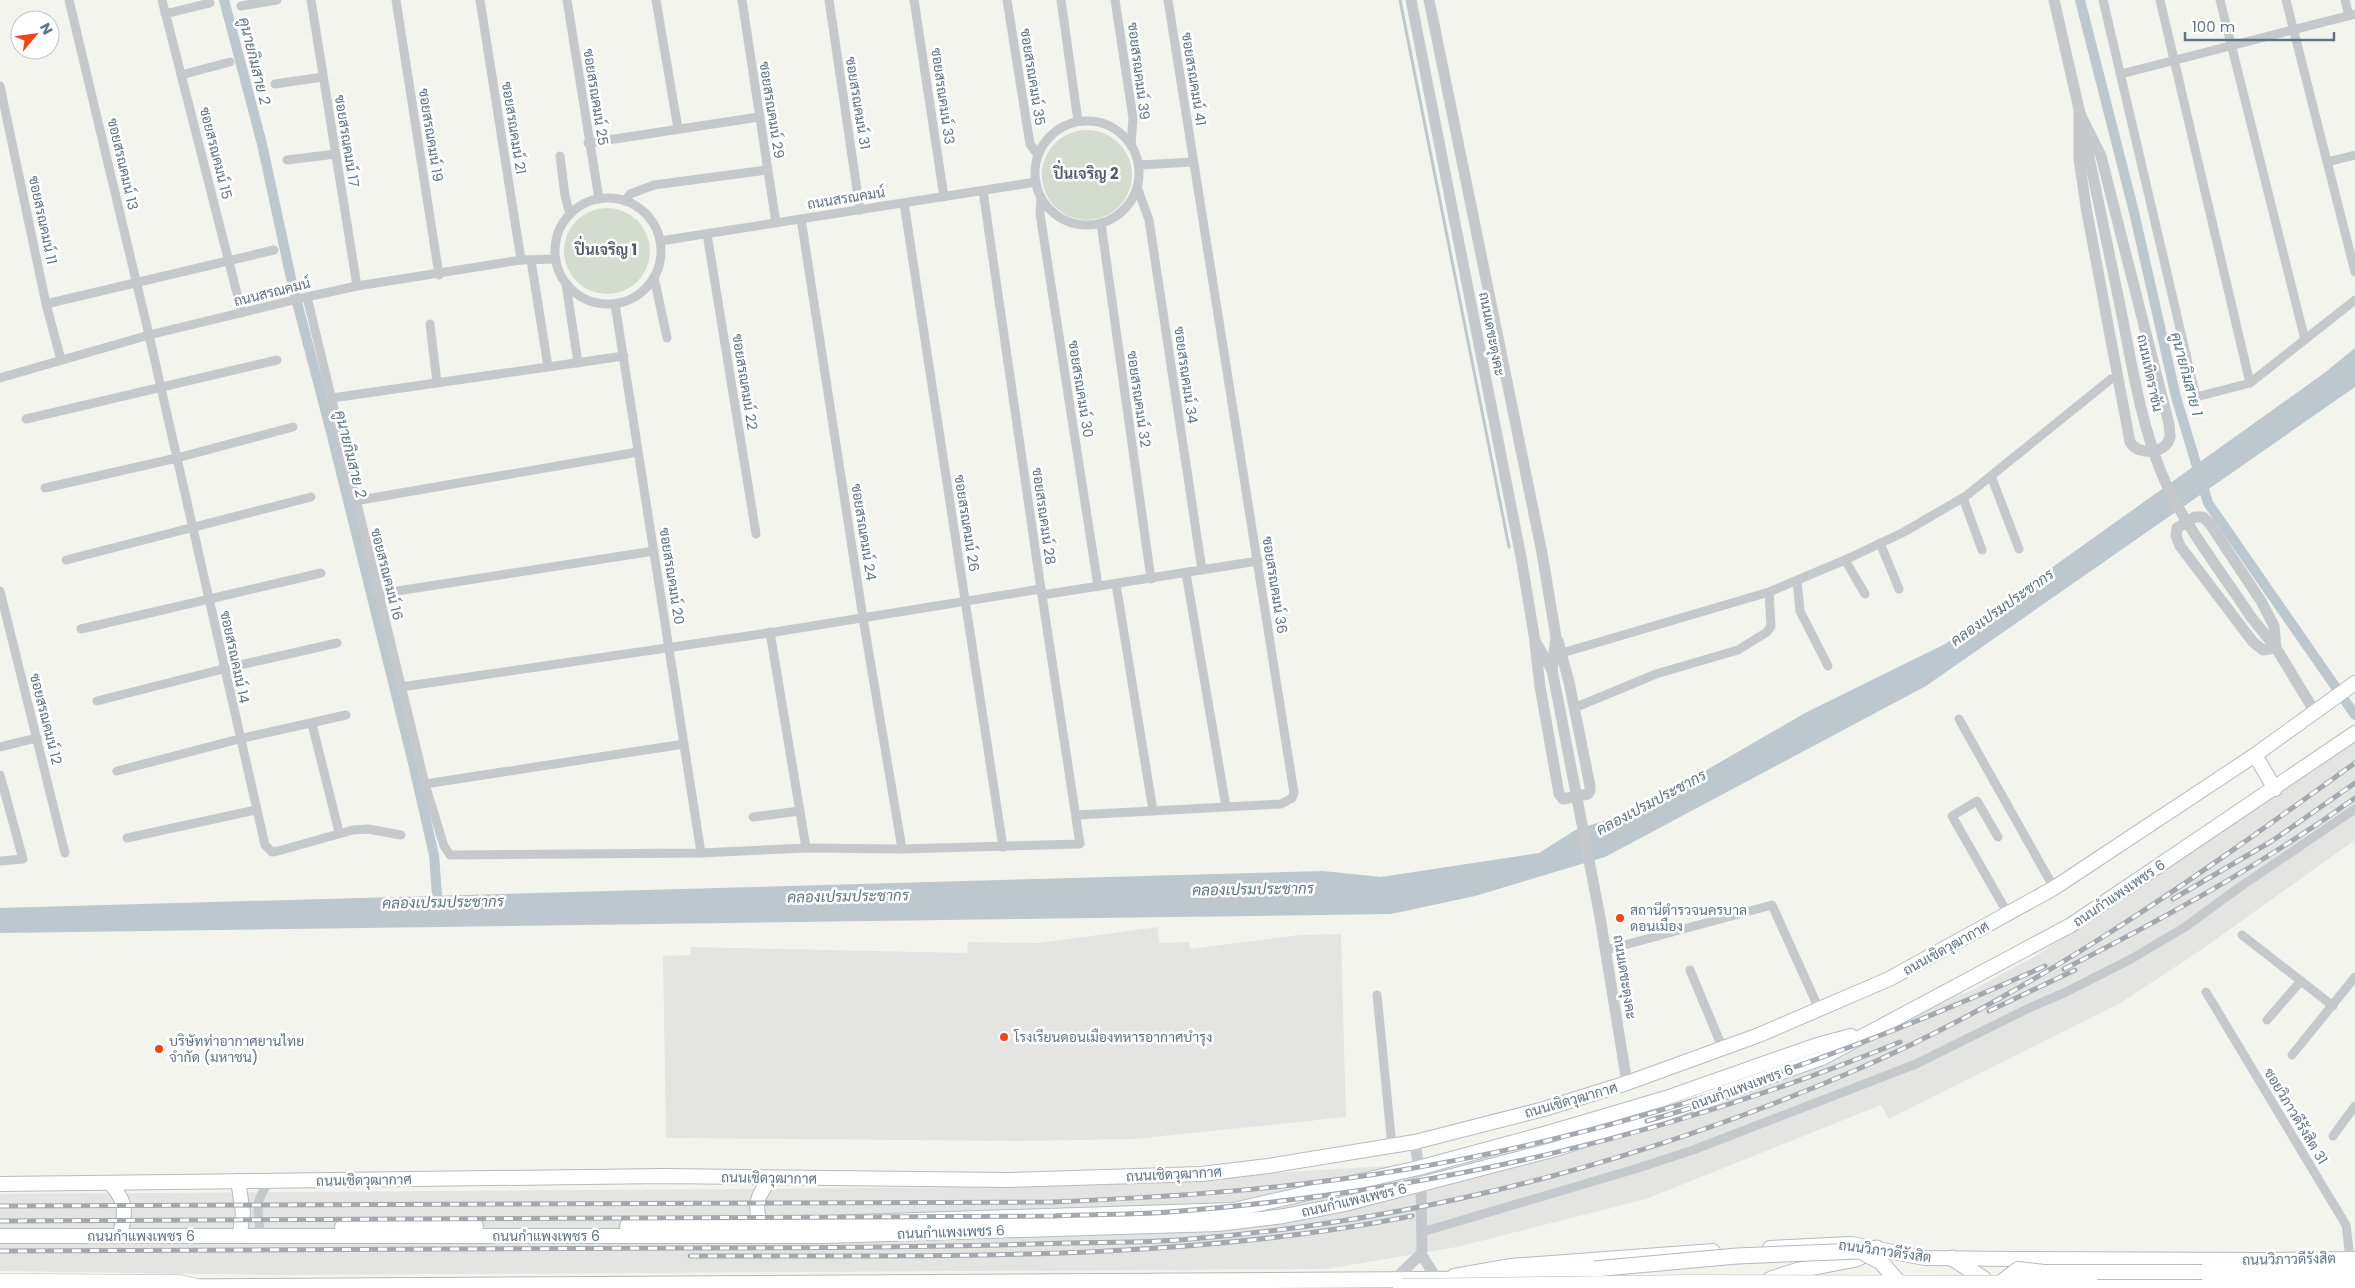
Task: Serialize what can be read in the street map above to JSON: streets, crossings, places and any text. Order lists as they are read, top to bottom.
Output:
{
  "streets": {
    "highway": ["ถนนวิภาวดีรังสิต"],
    "main road": ["ถนนกำแพงเพชร 6", "ถนนเชิดวุฒากาศ"],
    "street": [
      "ซอยสรณคมน์ 39",
      "ซอยสรณคมน์ 35",
      "ซอยสรณคมน์ 41",
      "ซอยสรณคมน์ 33",
      "ซอยสรณคมน์ 25",
      "ซอยสรณคมน์ 31",
      "ซอยสรณคมน์ 29",
      "ซอยสรณคมน์ 21",
      "ซอยสรณคมน์ 19",
      "ซอยสรณคมน์ 17",
      "ซอยสรณคมน์ 15",
      "ซอยสรณคมน์ 13",
      "ถนนสรณคมน์",
      "ซอยสรณคมน์ 11",
      "ถนนเดชะตุงคะ",
      "ถนนเทิดราชัน",
      "ซอยสรณคมน์ 34",
      "ซอยสรณคมน์ 22",
      "ซอยสรณคมน์ 30",
      "ซอยสรณคมน์ 32",
      "ซอยสรณคมน์ 28",
      "ซอยสรณคมน์ 26",
      "ซอยสรณคมน์ 24",
      "ซอยสรณคมน์ 16",
      "ซอยสรณคมน์ 20",
      "ซอยสรณคมน์ 36",
      "ซอยสรณคมน์ 14",
      "ซอยสรณคมน์ 12",
      "ซอยวิภาวดีรังสิต 31"
    ]
  },
  "crossings": [
    ["ซอยสรณคมน์ 39", "ซอยสรณคมน์ 35"],
    ["ซอยสรณคมน์ 39", "ถนนสรณคมน์"],
    ["ซอยสรณคมน์ 39", "ซอยสรณคมน์ 34"],
    ["ซอยสรณคมน์ 39", "ซอยสรณคมน์ 30"],
    ["ซอยสรณคมน์ 39", "ซอยสรณคมน์ 32"],
    ["ซอยสรณคมน์ 35", "ถนนสรณคมน์"],
    ["ซอยสรณคมน์ 35", "ซอยสรณคมน์ 34"],
    ["ซอยสรณคมน์ 35", "ซอยสรณคมน์ 30"],
    ["ซอยสรณคมน์ 35", "ซอยสรณคมน์ 32"],
    ["ซอยสรณคมน์ 41", "ซอยสรณคมน์ 36"],
    ["ซอยสรณคมน์ 33", "ถนนสรณคมน์"],
    ["ซอยสรณคมน์ 25", "ถนนสรณคมน์"],
    ["ซอยสรณคมน์ 25", "ซอยสรณคมน์ 20"],
    ["ซอยสรณคมน์ 31", "ถนนสรณคมน์"],
    ["ซอยสรณคมน์ 29", "ถนนสรณคมน์"],
    ["ซอยสรณคมน์ 21", "ถนนสรณคมน์"],
    ["ซอยสรณคมน์ 19", "ถนนสรณคมน์"],
    ["ซอยสรณคมน์ 17", "ถนนสรณคมน์"],
    ["ซอยสรณคมน์ 15", "ถนนสรณคมน์"],
    ["ซอยสรณคมน์ 13", "ถนนสรณคมน์"],
    ["ซอยสรณคมน์ 13", "ซอยสรณคมน์ 14"],
    ["ถนนสรณคมน์", "ซอยสรณคมน์ 11"],
    ["ถนนสรณคมน์", "ซอยสรณคมน์ 34"],
    ["ถนนสรณคมน์", "ซอยสรณคมน์ 22"],
    ["ถนนสรณคมน์", "ซอยสรณคมน์ 30"],
    ["ถนนสรณคมน์", "ซอยสรณคมน์ 32"],
    ["ถนนสรณคมน์", "ซอยสรณคมน์ 28"],
    ["ถนนสรณคมน์", "ซอยสรณคมน์ 26"],
    ["ถนนสรณคมน์", "ซอยสรณคมน์ 24"],
    ["ถนนสรณคมน์", "ซอยสรณคมน์ 16"],
    ["ถนนสรณคมน์", "ซอยสรณคมน์ 20"],
    ["ถนนสรณคมน์", "ซอยสรณคมน์ 14"],
    ["ถนนเดชะตุงคะ", "ถนนเชิดวุฒากาศ"],
    ["ถนนเทิดราชัน", "ถนนเชิดวุฒากาศ"],
    ["ซอยสรณคมน์ 34", "ซอยสรณคมน์ 30"],
    ["ซอยสรณคมน์ 34", "ซอยสรณคมน์ 32"],
    ["ซอยสรณคมน์ 30", "ซอยสรณคมน์ 32"],
    ["ซอยสรณคมน์ 28", "ซอยสรณคมน์ 26"],
    ["ซอยสรณคมน์ 28", "ซอยสรณคมน์ 36"],
    ["ซอยสรณคมน์ 16", "ซอยสรณคมน์ 20"],
    ["ถนนกำแพงเพชร 6", "ถนนเชิดวุฒากาศ"],
    ["ซอยวิภาวดีรังสิต 31", "ถนนวิภาวดีรังสิต"]
  ],
  "districts": ["ปิ่นเจริญ 2", "ปิ่นเจริญ 1"],
  "water": ["คูนายกิมสาย 2", "คูนายกิมสาย 1", "คลองเปรมประชากร"],
  "places": ["สถานีตำรวจนครบาล ดอนเมือง", "โรงเรียนดอนเมืองทหารอากาศบำรุง", "บริษัทท่าอากาศยานไทย จำกัด (มหาชน)"],
  "scale_bar": "100 m",
  "north": "top right"
}
